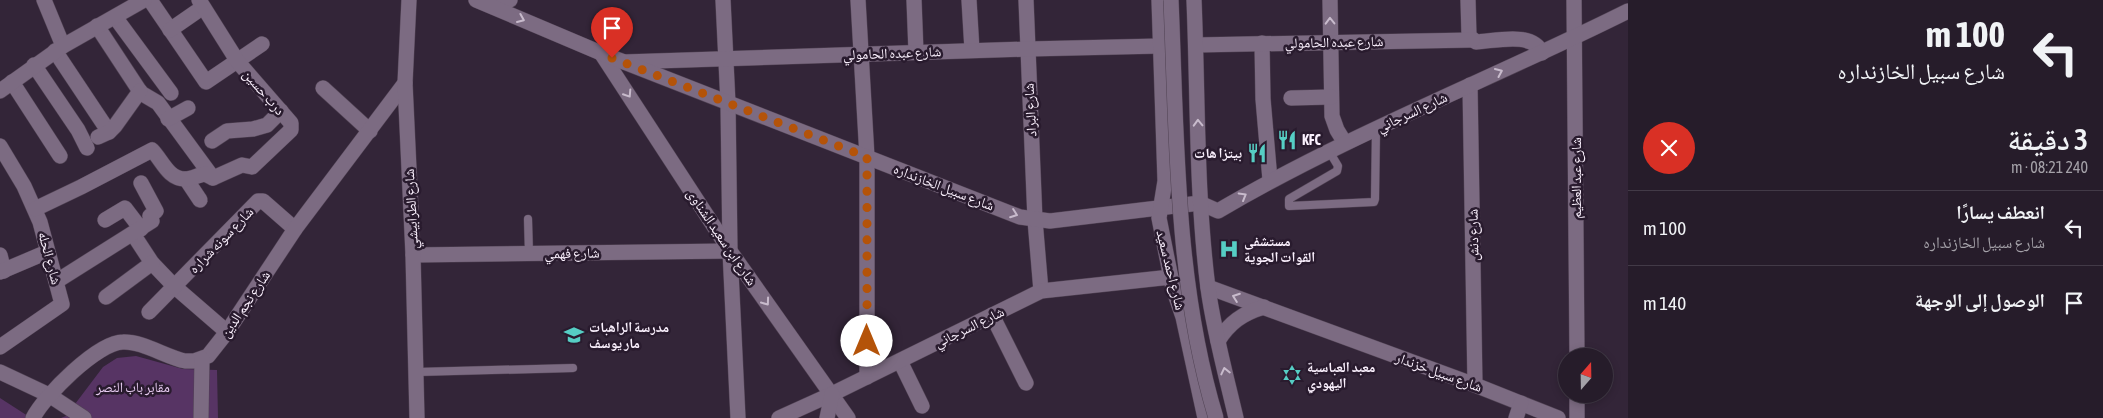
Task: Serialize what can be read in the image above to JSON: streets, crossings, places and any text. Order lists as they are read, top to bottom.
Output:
{
  "streets": {
    "street": [
      "شارع عبده الحامولي",
      "درب حسين",
      "شارع البراد",
      "شارع السرجاني",
      "شارع عبد العظيم",
      "شارع سبيل الخازنداره",
      "شارع الطرابيشي",
      "شارع دنش",
      "شارع ابن سعيد الشناوى",
      "شارع سونه شراره",
      "شارع فهمي",
      "شارع الحله",
      "شارع احمد سعيد",
      "شارع نجم الدين",
      "شارع سبيل خزندار"
    ]
  },
  "crossings": [
    ["شارع عبده الحامولي", "شارع البراد"],
    ["شارع عبده الحامولي", "شارع سبيل الخازنداره"],
    ["شارع عبده الحامولي", "شارع احمد سعيد"],
    ["شارع البراد", "شارع السرجاني"],
    ["شارع البراد", "شارع سبيل الخازنداره"],
    ["شارع السرجاني", "شارع عبد العظيم"],
    ["شارع السرجاني", "شارع سبيل الخازنداره"],
    ["شارع السرجاني", "شارع دنش"],
    ["شارع السرجاني", "شارع ابن سعيد الشناوى"],
    ["شارع السرجاني", "شارع احمد سعيد"],
    ["شارع سبيل الخازنداره", "شارع ابن سعيد الشناوى"],
    ["شارع سبيل الخازنداره", "شارع احمد سعيد"],
    ["شارع الطرابيشي", "شارع فهمي"],
    ["شارع الطرابيشي", "شارع نجم الدين"],
    ["شارع دنش", "شارع سبيل خزندار"],
    ["شارع ابن سعيد الشناوى", "شارع فهمي"],
    ["شارع سونه شراره", "شارع نجم الدين"]
  ],
  "one_way": ["شارع سبيل الخازنداره", "شارع ابن سعيد الشناوى"],
  "parks": ["مقابر باب النصر"],
  "places": {
    "restaurant": ["KFC", "بيتزا هات"],
    "hospital": ["مستشفى القوات الجوية"],
    "school or university": ["مدرسة الراهبات مار يوسف"],
    "synagogue": ["معبد العباسية اليهودي"]
  },
  "north": "top",
  "page": {
    "turn": ["100 m", "شارع سبيل الخازنداره"],
    "heading": ["3 دقيقة", "240 m · 08:21"],
    "list": [
      {
        "name": "انعطف يسارًا",
        "note": "شارع سبيل الخازنداره",
        "value": "100 m"
      },
      {
        "name": "الوصول إلى الوجهة",
        "value": "140 m"
      }
    ]
  }
}
